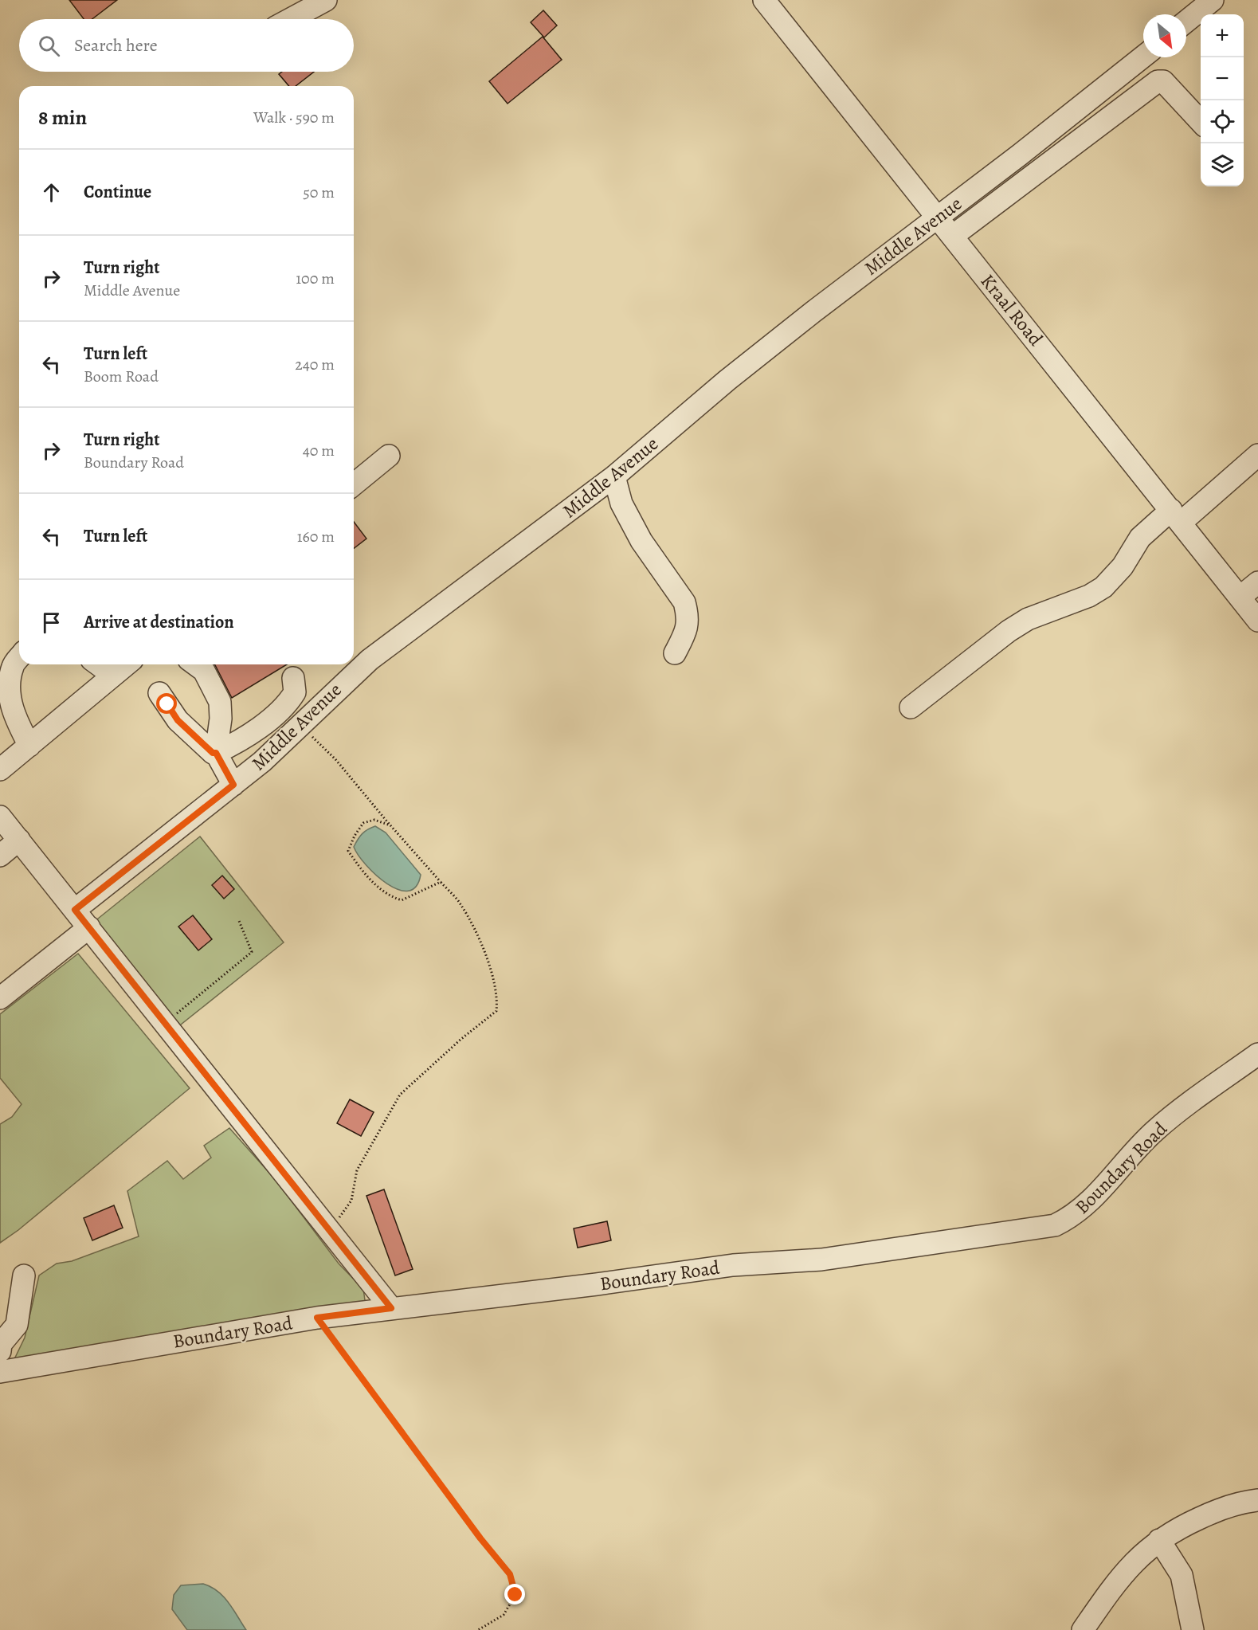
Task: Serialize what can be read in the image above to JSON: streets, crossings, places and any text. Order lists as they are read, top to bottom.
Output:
{
  "streets": {
    "street": ["Middle Avenue", "Kraal Road", "Boundary Road"]
  },
  "crossings": [
    ["Middle Avenue", "Kraal Road"]
  ],
  "north": "bottom right",
  "page": {
    "map_buttons": ["+", "−"],
    "search": "Search here",
    "heading": ["8 min", "Walk · 590 m"],
    "list": [
      ["Continue", "50 m"],
      ["Turn right", "Middle Avenue", "100 m"],
      ["Turn left", "Boom Road", "240 m"],
      ["Turn right", "Boundary Road", "40 m"],
      ["Turn left", "160 m"],
      "Arrive at destination"
    ]
  }
}
